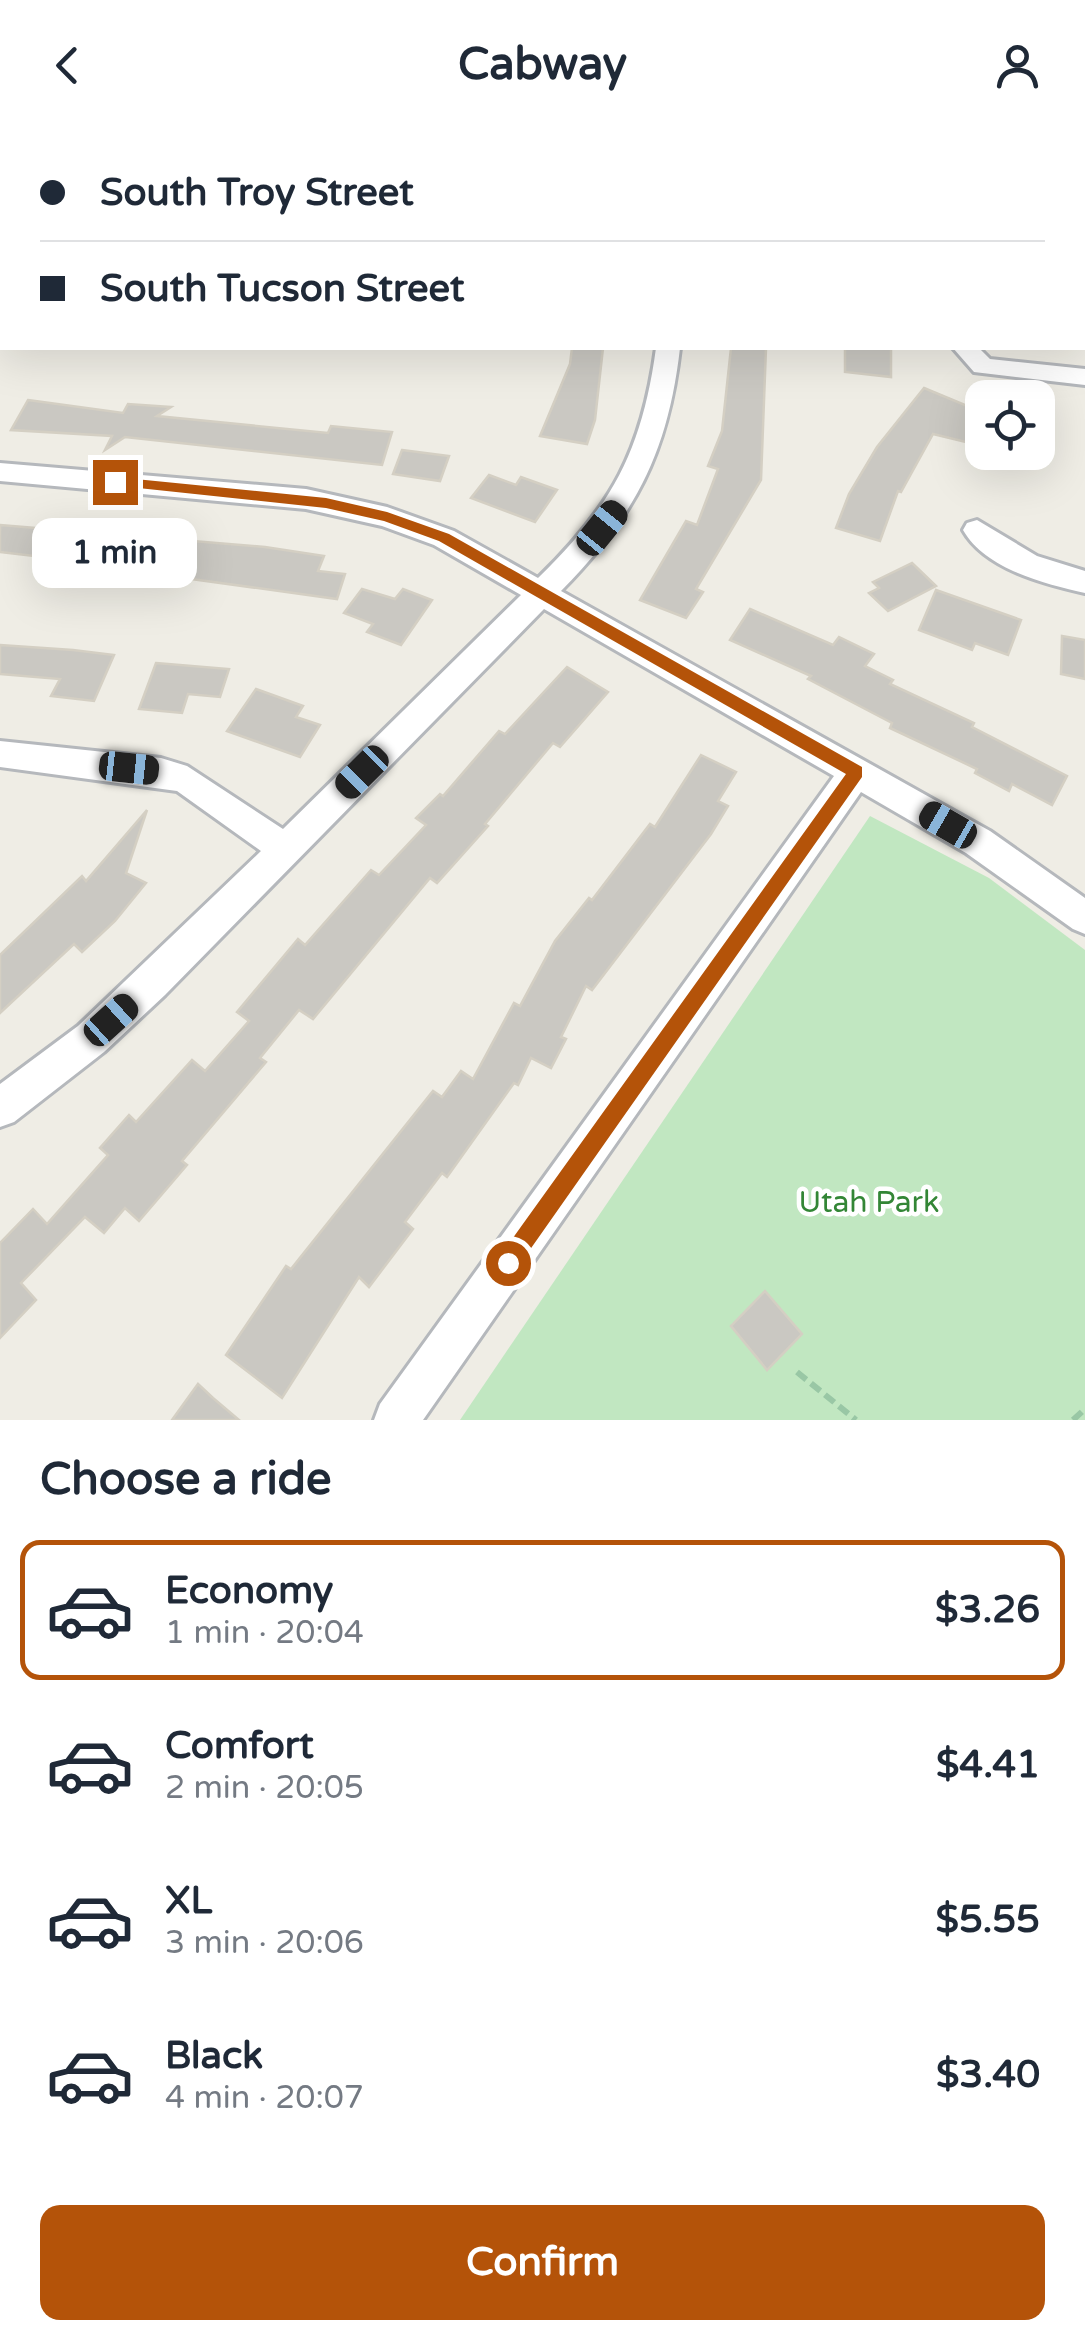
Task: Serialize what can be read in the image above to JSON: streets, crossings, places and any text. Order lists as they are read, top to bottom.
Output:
{
  "parks": ["Utah Park"],
  "page": {
    "header": "Cabway",
    "banner": ["South Troy Street", "South Tucson Street"],
    "bubble": "1 min",
    "heading": "Choose a ride",
    "list": [
      {
        "name": "Economy",
        "note": "1 min · 20:04",
        "value": "$3.26"
      },
      {
        "name": "Comfort",
        "note": "2 min · 20:05",
        "value": "$4.41"
      },
      {
        "name": "XL",
        "note": "3 min · 20:06",
        "value": "$5.55"
      },
      {
        "name": "Black",
        "note": "4 min · 20:07",
        "value": "$3.40"
      }
    ],
    "buttons": "Confirm"
  }
}
